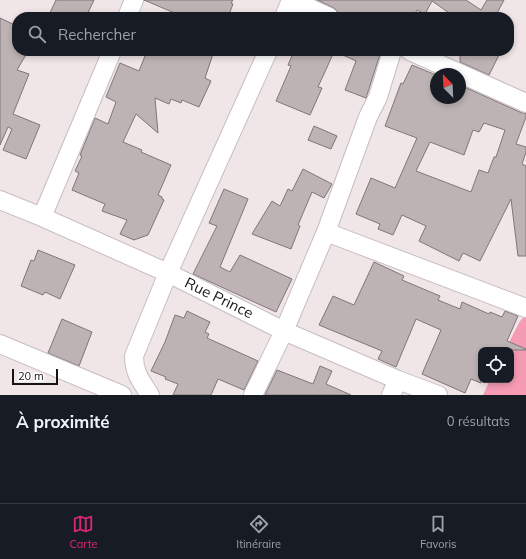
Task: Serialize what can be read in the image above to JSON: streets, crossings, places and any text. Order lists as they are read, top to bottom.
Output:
{
  "streets": {
    "street": ["Rue Prince"]
  },
  "scale_bar": "20 m",
  "north": "top left",
  "page": {
    "search": "Rechercher",
    "scale": "20 m",
    "heading": ["À proximité", "0 résultats"],
    "nav": ["Carte", "Itinéraire", "Favoris"]
  }
}
